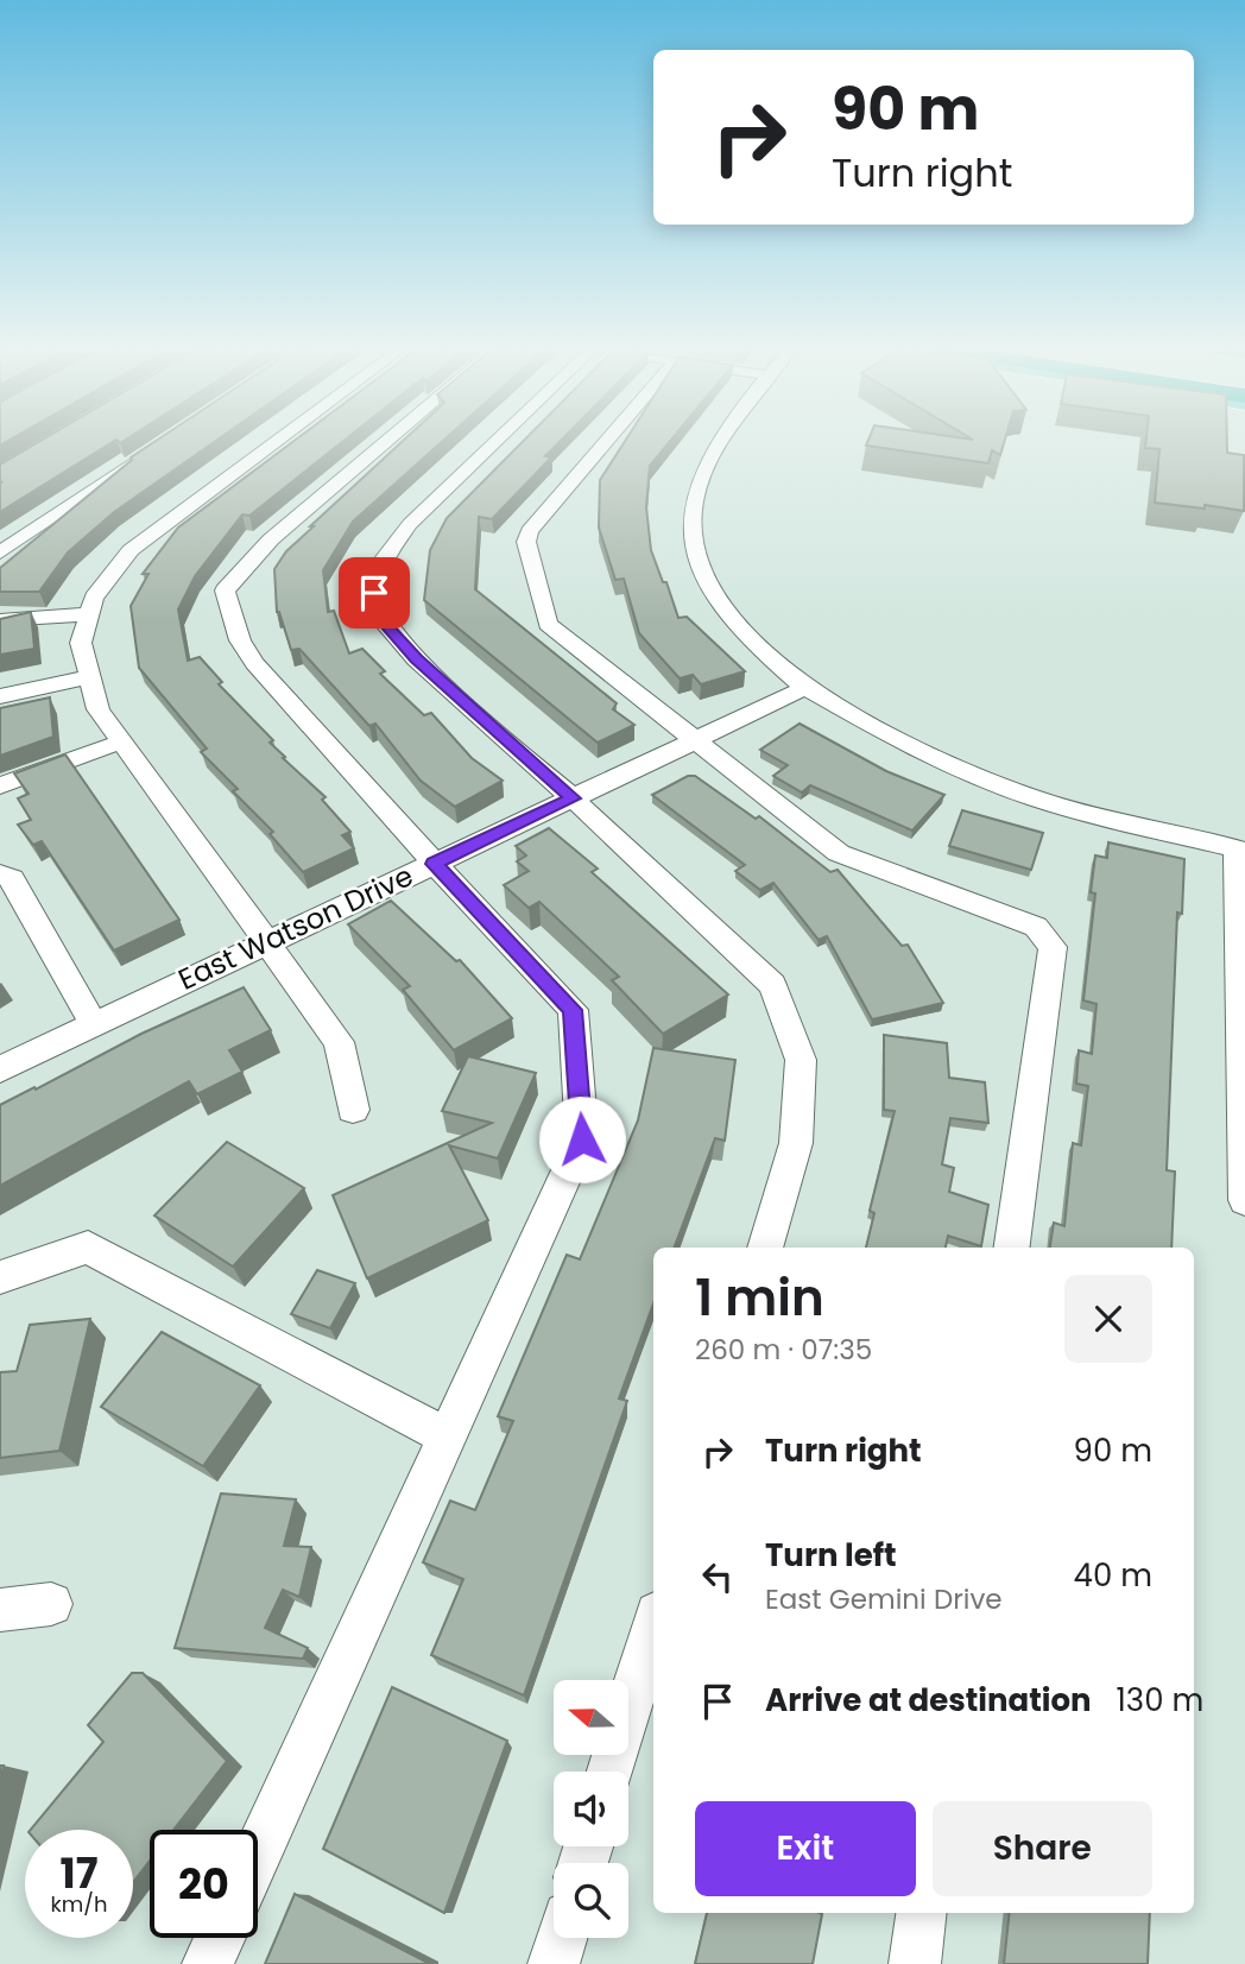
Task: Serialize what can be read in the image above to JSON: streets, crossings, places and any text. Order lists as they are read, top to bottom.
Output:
{
  "streets": {
    "street": ["East Watson Drive"]
  },
  "north": "left",
  "page": {
    "turn": ["90 m", "Turn right"],
    "heading": ["1 min", "260 m · 07:35"],
    "list": [
      {
        "name": "Turn right",
        "value": "90 m"
      },
      {
        "name": "Turn left",
        "note": "East Gemini Drive",
        "value": "40 m"
      },
      {
        "name": "Arrive at destination",
        "value": "130 m"
      }
    ],
    "buttons": ["Exit", "Share"],
    "speed": "17 km/h",
    "limit": "20"
  }
}
